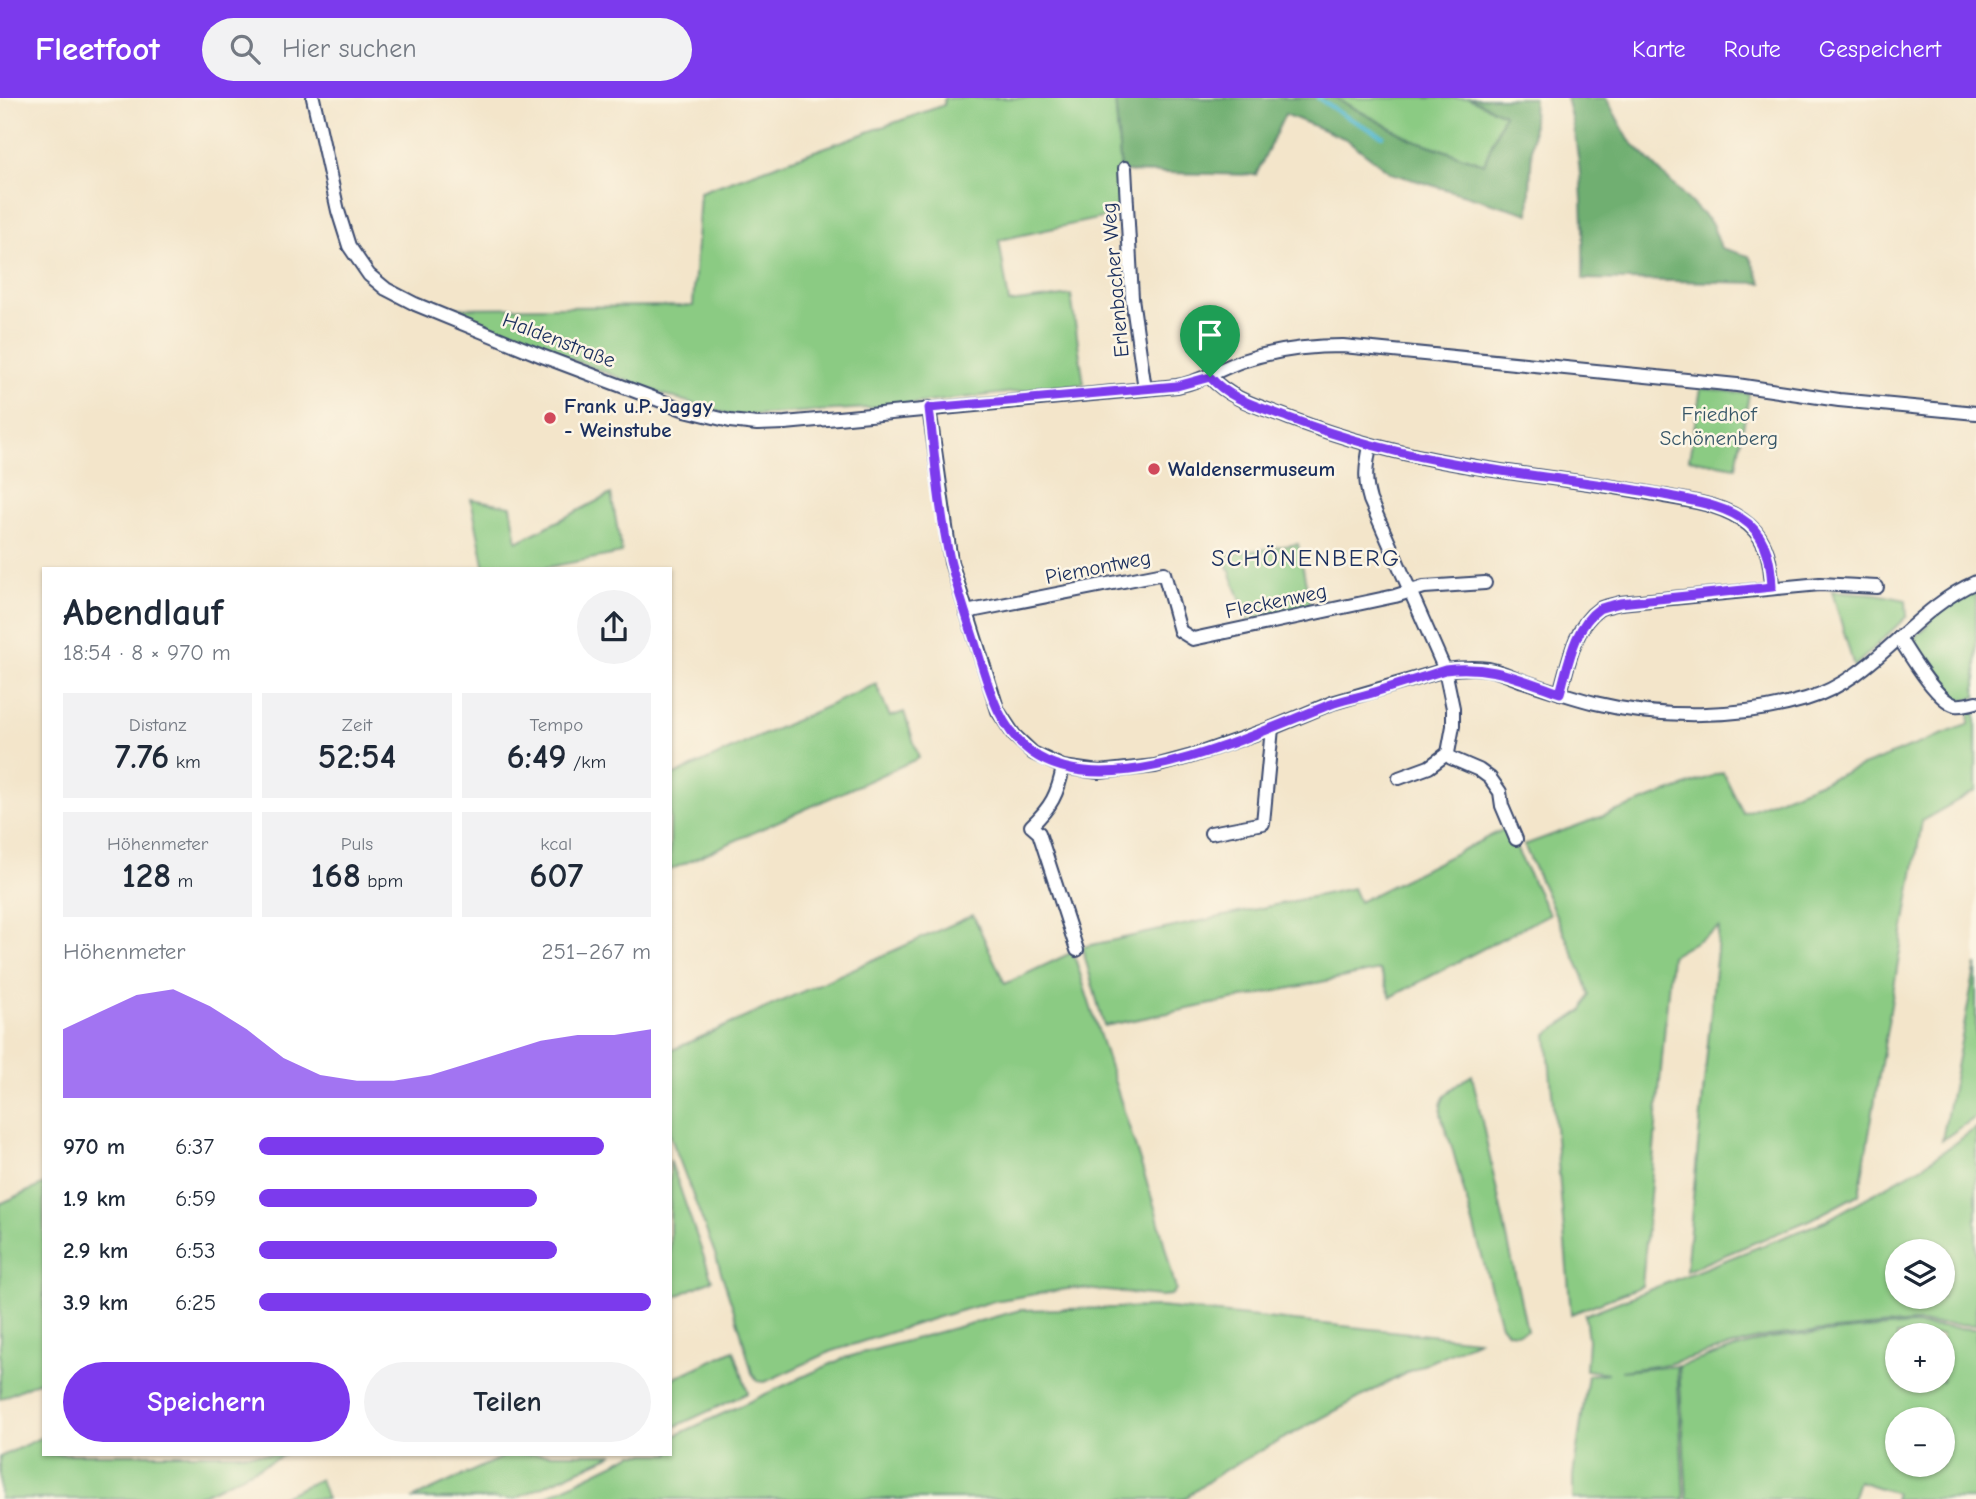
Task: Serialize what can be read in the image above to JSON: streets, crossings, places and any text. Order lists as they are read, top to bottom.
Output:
{
  "streets": {
    "street": [
      "Erlenbacher Weg",
      "Haldenstraße",
      "Piemontweg",
      "Fleckenweg"
    ]
  },
  "crossings": [
    ["Erlenbacher Weg", "Haldenstraße"],
    ["Piemontweg", "Fleckenweg"]
  ],
  "districts": ["SCHÖNENBERG"],
  "parks": ["Friedhof Schönenberg"],
  "places": ["Frank u.P. Jaggy - Weinstube", "Waldensermuseum"],
  "page": {
    "header": "Fleetfoot",
    "search": "Hier suchen",
    "nav": ["Karte", "Route", "Gespeichert"],
    "heading": ["Abendlauf", "18:54 · 8 × 970 m"],
    "stats": [
      ["Distanz", "7.76 km"],
      ["Zeit", "52:54"],
      ["Tempo", "6:49 /km"],
      ["Höhenmeter", "128 m"],
      ["Puls", "168 bpm"],
      ["kcal", "607"]
    ],
    "chart": ["Höhenmeter", "251–267 m"],
    "list": [
      {
        "name": "970 m",
        "note": "6:37"
      },
      {
        "name": "1.9 km",
        "note": "6:59"
      },
      {
        "name": "2.9 km",
        "note": "6:53"
      },
      {
        "name": "3.9 km",
        "note": "6:25"
      }
    ],
    "map_buttons": ["+", "−"],
    "buttons": ["Speichern", "Teilen"]
  }
}
